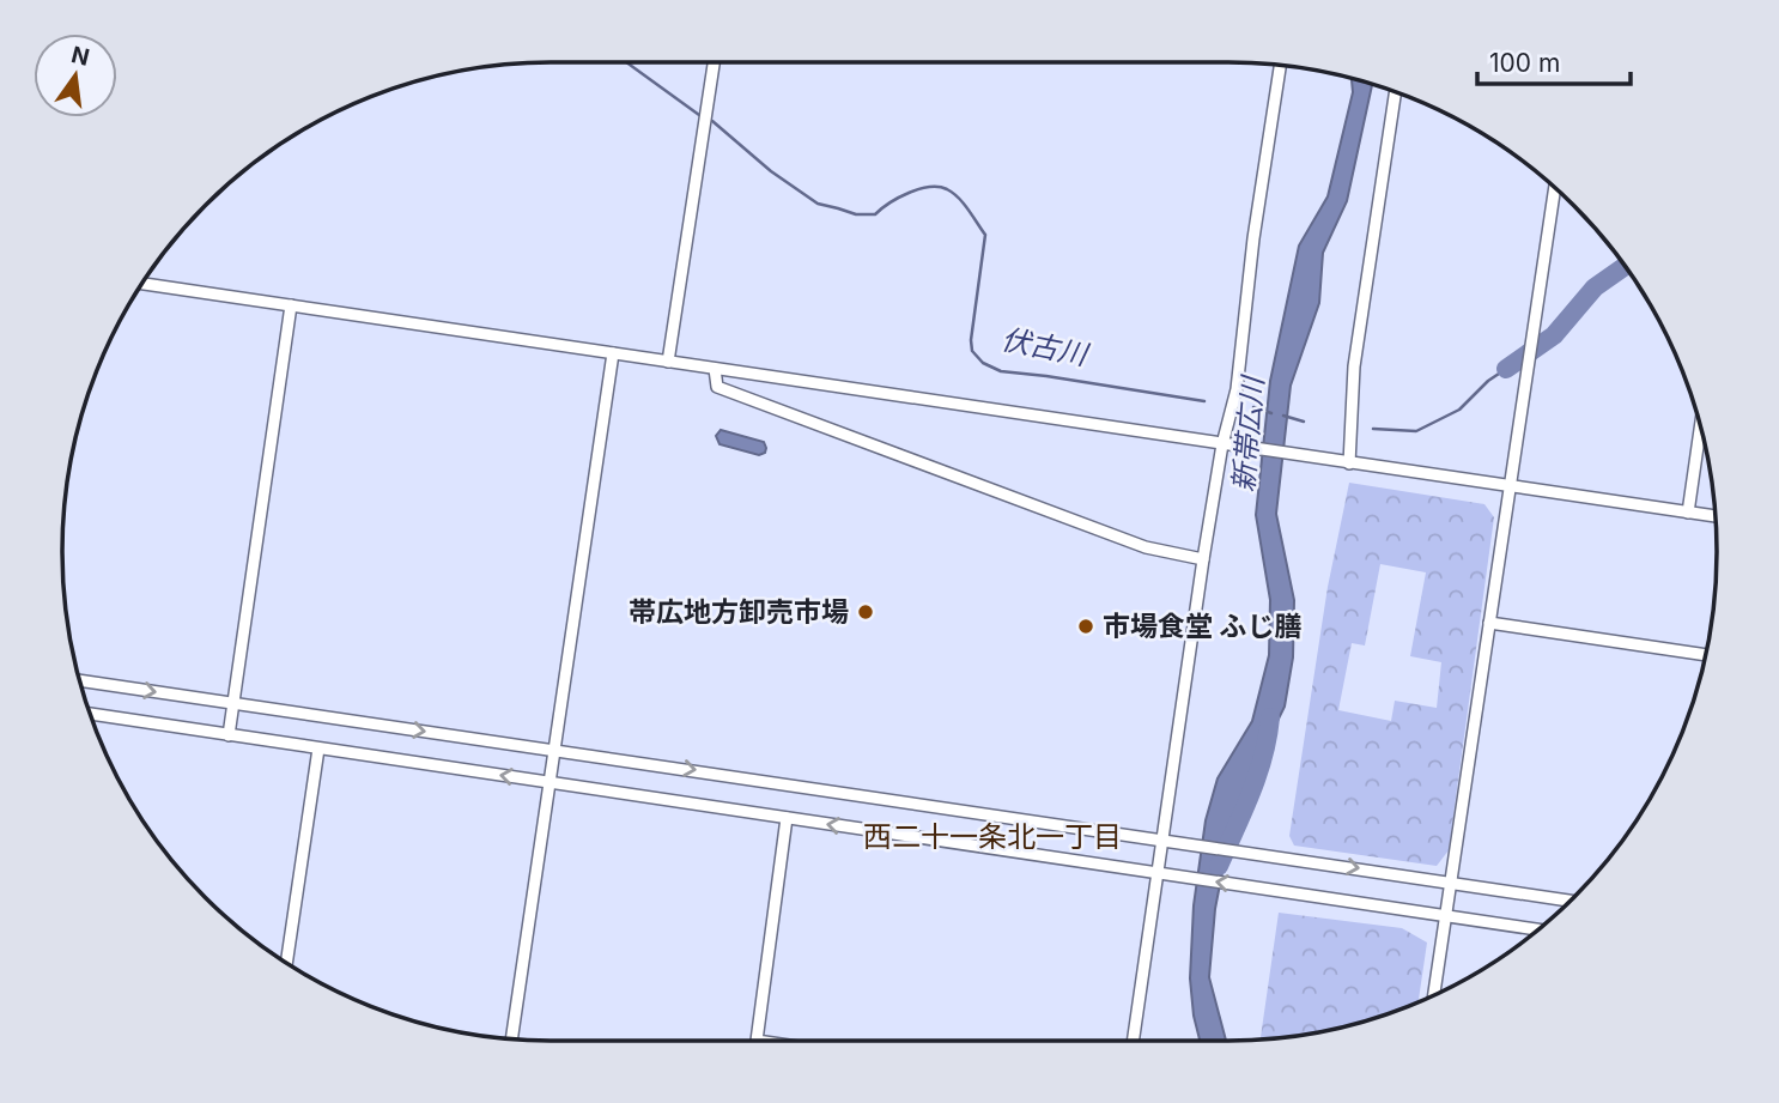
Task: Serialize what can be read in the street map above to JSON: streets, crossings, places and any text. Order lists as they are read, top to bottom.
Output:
{
  "districts": ["西二十一条北一丁目"],
  "water": ["伏古川", "新帯広川"],
  "places": ["帯広地方卸売市場", "市場食堂 ふじ膳"],
  "scale_bar": "100 m",
  "north": "top"
}
